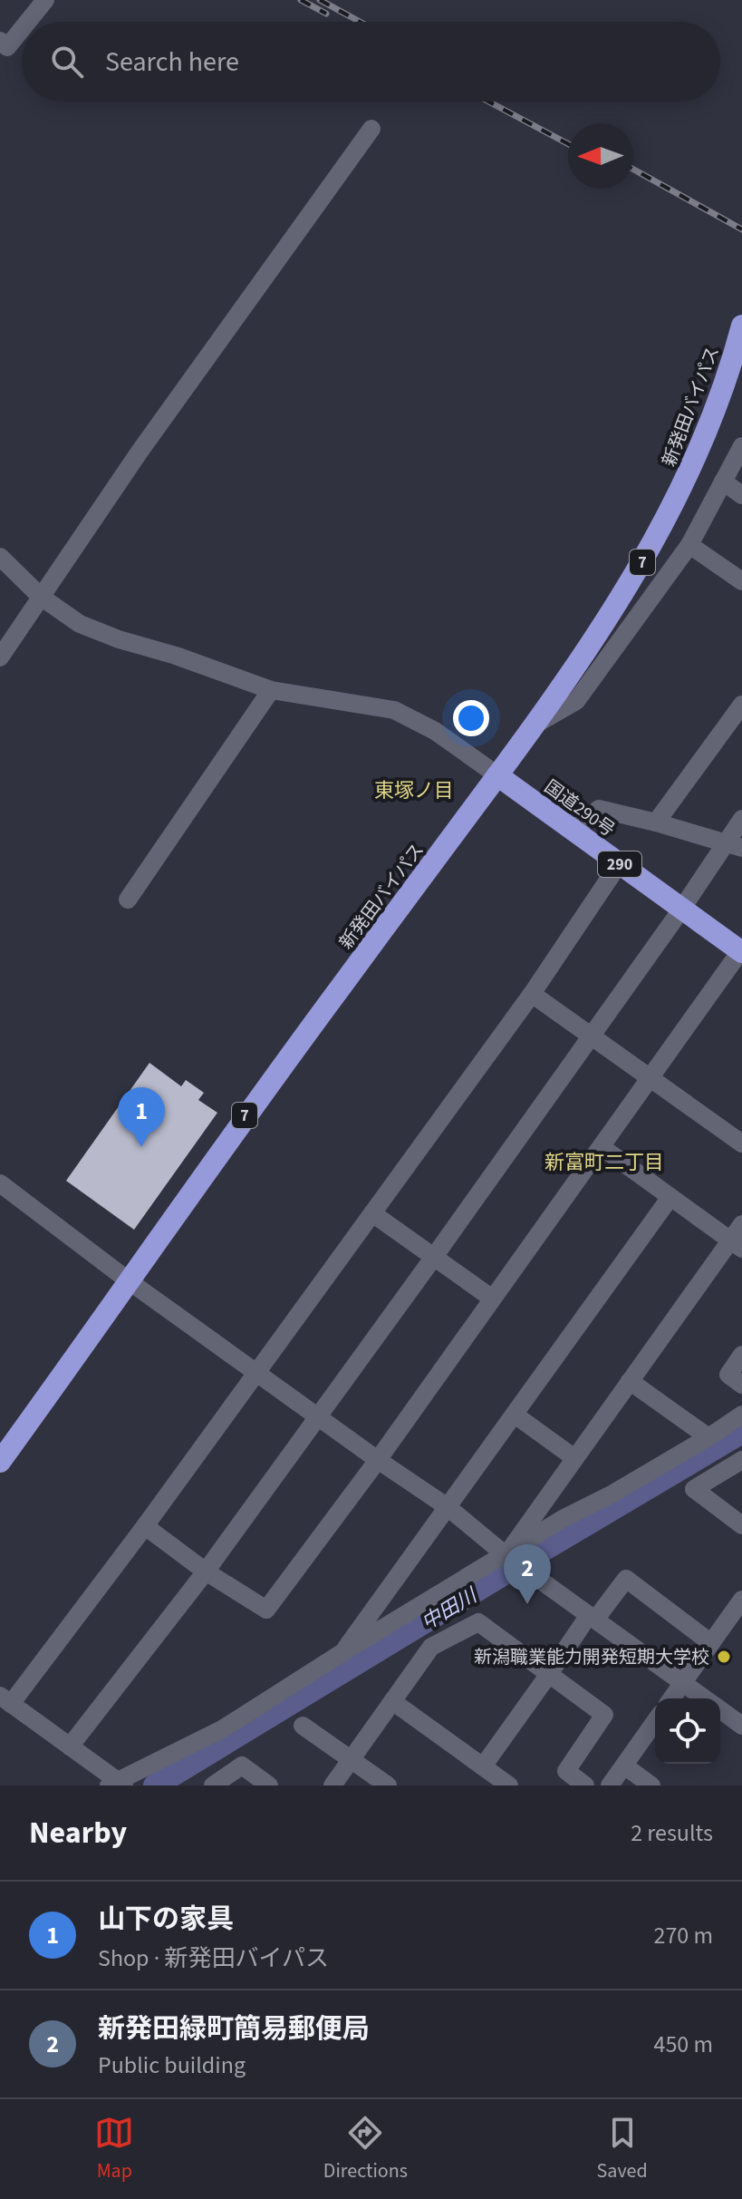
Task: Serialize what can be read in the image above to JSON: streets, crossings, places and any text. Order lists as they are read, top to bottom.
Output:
{
  "streets": {
    "highway": [
      "新発田バイパス",
      "7",
      "国道290号",
      "290"
    ]
  },
  "crossings": [
    ["新発田バイパス", "国道290号"]
  ],
  "districts": ["東塚ノ目", "新富町二丁目"],
  "water": ["中田川"],
  "places": ["新潟職業能力開発短期大学校"],
  "north": "left",
  "page": {
    "search": "Search here",
    "pins": ["1", "2"],
    "heading": ["Nearby", "2 results"],
    "list": [
      {
        "mark": "1",
        "name": "山下の家具",
        "note": "Shop · 新発田バイパス",
        "value": "270 m"
      },
      {
        "mark": "2",
        "name": "新発田緑町簡易郵便局",
        "note": "Public building",
        "value": "450 m"
      }
    ],
    "nav": ["Map", "Directions", "Saved"]
  }
}
